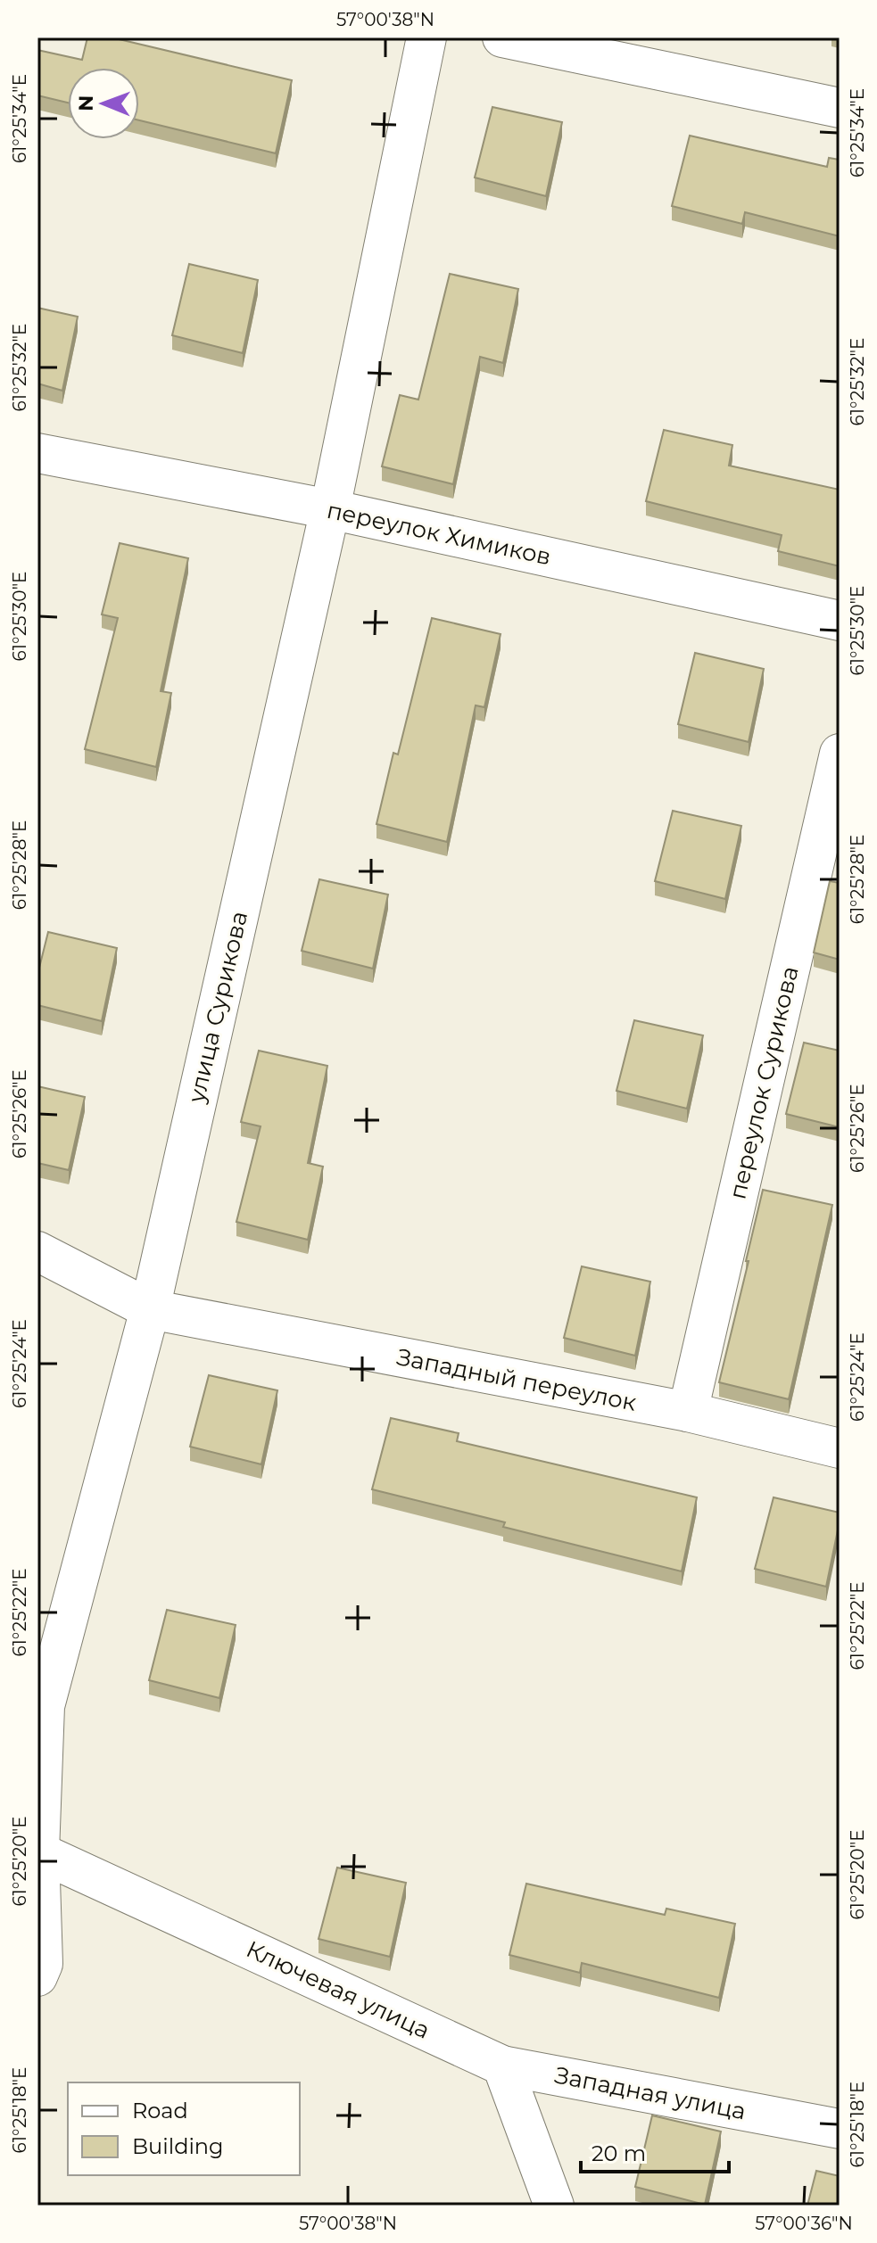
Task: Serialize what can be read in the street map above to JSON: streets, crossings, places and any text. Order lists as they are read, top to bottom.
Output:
{
  "streets": {
    "street": [
      "переулок Химиков",
      "улица Сурикова",
      "переулок Сурикова",
      "Западный переулок",
      "Ключевая улица",
      "Западная улица"
    ]
  },
  "crossings": [
    ["переулок Химиков", "улица Сурикова"],
    ["улица Сурикова", "Западный переулок"],
    ["улица Сурикова", "Ключевая улица"],
    ["переулок Сурикова", "Западный переулок"],
    ["Ключевая улица", "Западная улица"]
  ],
  "legend": ["Road", "Building"],
  "scale_bar": "20 m",
  "north": "left",
  "coordinates": [
    "57°00'38\"N",
    "61°25'34\"E",
    "61°25'32\"E",
    "61°25'30\"E",
    "61°25'28\"E",
    "61°25'26\"E",
    "61°25'24\"E",
    "61°25'22\"E",
    "61°25'20\"E",
    "61°25'18\"E",
    "57°00'36\"N"
  ]
}
